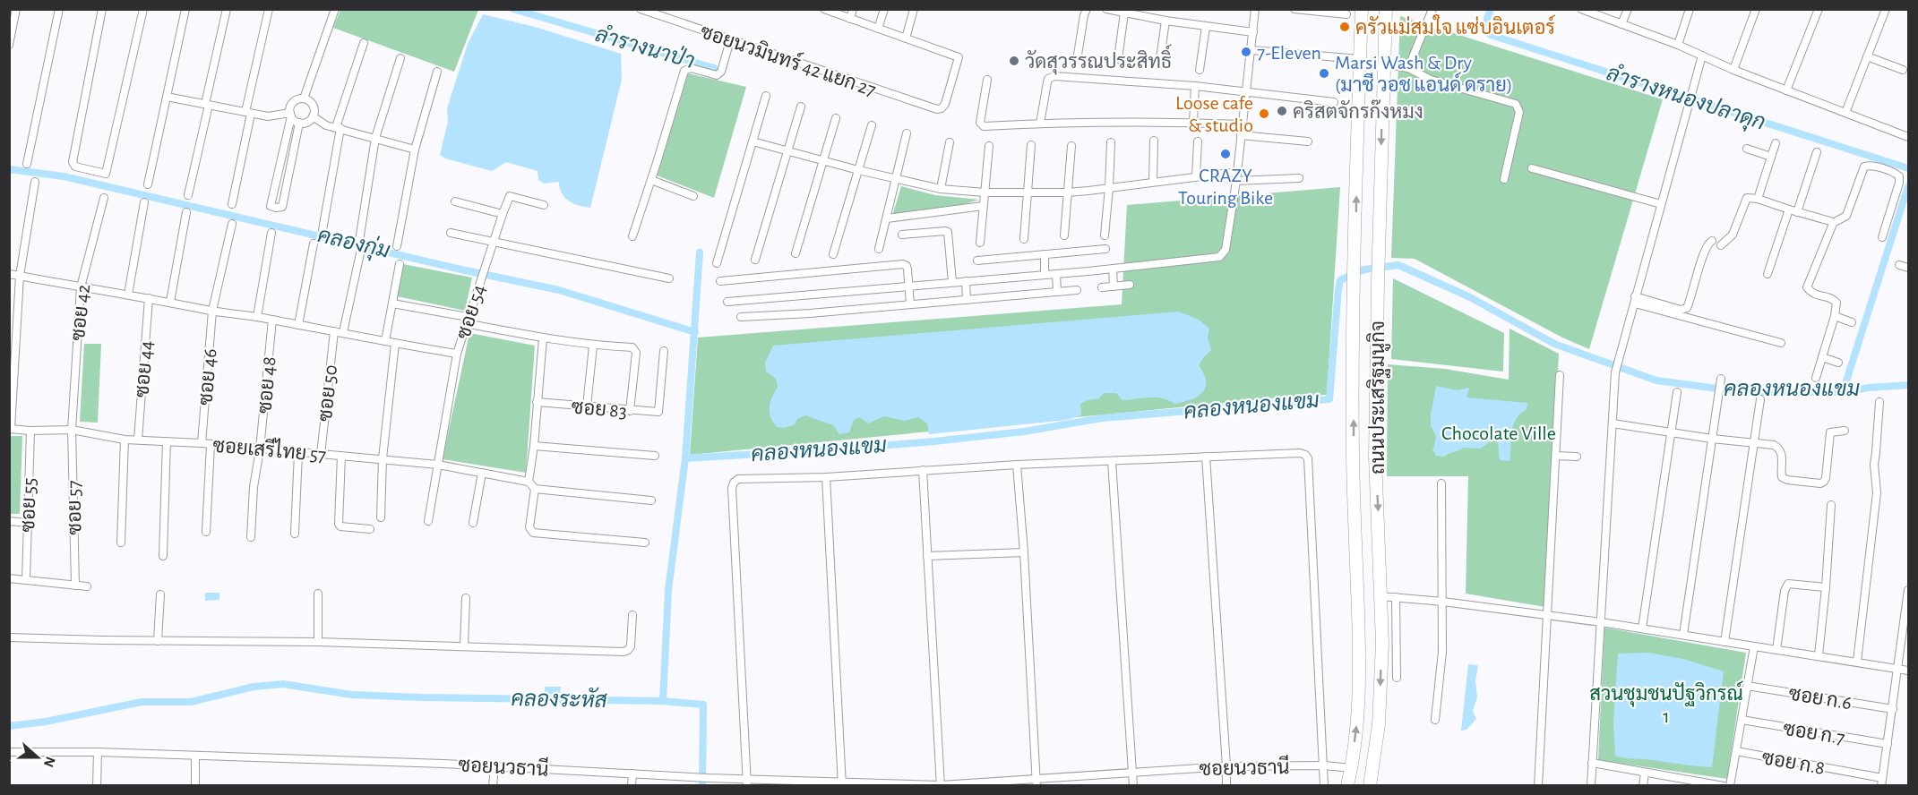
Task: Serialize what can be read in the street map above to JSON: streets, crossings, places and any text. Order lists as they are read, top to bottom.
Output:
{
  "streets": {
    "main road": ["ถนนประเสริฐมนูกิจ"],
    "street": [
      "ซอยนวมินทร์ 42 แยก 27",
      "ซอย 54",
      "ซอย 42",
      "ซอย 44",
      "ซอย 46",
      "ซอย 48",
      "ซอย 50",
      "ซอย 83",
      "ซอยเสรีไทย 57",
      "ซอย 55",
      "ซอย 57",
      "ซอย ก.6",
      "ซอย ก.7",
      "ซอย ก.8",
      "ซอยนวธานี"
    ]
  },
  "crossings": [
    ["ซอย 54", "ซอยเสรีไทย 57"],
    ["ซอย 42", "ซอยเสรีไทย 57"],
    ["ซอย 42", "ซอย 57"],
    ["ซอย 44", "ซอยเสรีไทย 57"],
    ["ซอย 46", "ซอยเสรีไทย 57"],
    ["ซอย 48", "ซอยเสรีไทย 57"],
    ["ซอย 50", "ซอยเสรีไทย 57"],
    ["ถนนประเสริฐมนูกิจ", "ซอยนวธานี"],
    ["ซอยเสรีไทย 57", "ซอย 55"],
    ["ซอยเสรีไทย 57", "ซอย 57"]
  ],
  "water": [
    "ลำรางนาป่า",
    "ลำรางหนองปลาดุก",
    "คลองกุ่ม",
    "คลองหนองแขม",
    "คลองระหัส"
  ],
  "parks": ["Chocolate Ville", "สวนชุมชนปัฐวิกรณ์ 1"],
  "places": [
    "ครัวแม่สมใจ แซ่บอินเตอร์",
    "7-Eleven",
    "วัดสุวรรณประสิทธิ์",
    "Marsi Wash & Dry (มาชี วอช แอนด์ ดราย)",
    "คริสตจักรก๊งหมง",
    "Loose cafe & studio",
    "CRAZY Touring Bike"
  ],
  "north": "right"
}
